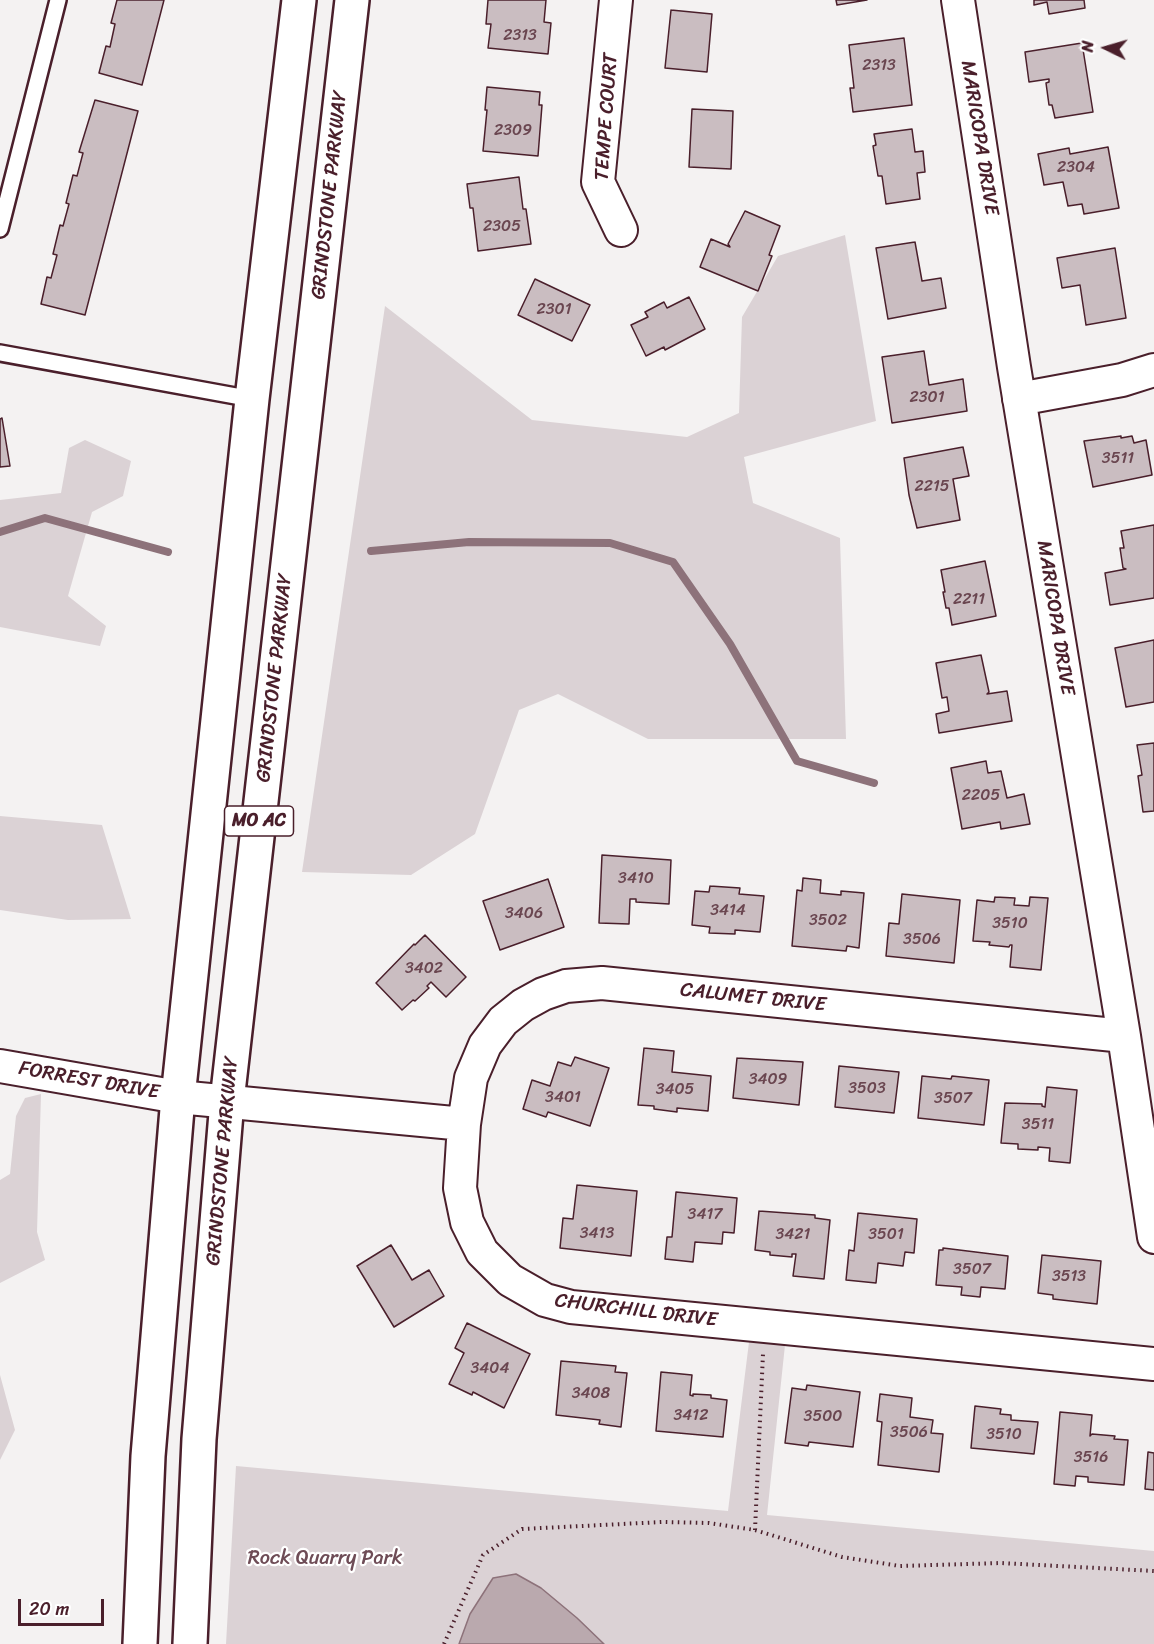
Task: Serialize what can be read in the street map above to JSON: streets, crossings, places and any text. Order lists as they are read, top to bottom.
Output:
{
  "streets": {
    "main road": ["GRINDSTONE PARKWAY", "MO AC"],
    "street": [
      "TEMPE COURT",
      "MARICOPA DRIVE",
      "CALUMET DRIVE",
      "FORREST DRIVE",
      "CHURCHILL DRIVE"
    ]
  },
  "crossings": [
    ["MARICOPA DRIVE", "CALUMET DRIVE"],
    ["MO AC", "FORREST DRIVE"],
    ["CALUMET DRIVE", "CHURCHILL DRIVE"]
  ],
  "parks": ["Rock Quarry Park"],
  "house_numbers": [
    "2313",
    "2313",
    "2309",
    "2304",
    "2305",
    "2301",
    "2301",
    "3511",
    "2215",
    "2211",
    "2205",
    "3410",
    "3414",
    "3406",
    "3502",
    "3510",
    "3506",
    "3402",
    "3409",
    "3503",
    "3405",
    "3401",
    "3507",
    "3511",
    "3417",
    "3413",
    "3421",
    "3501",
    "3507",
    "3513",
    "3404",
    "3408",
    "3412",
    "3500",
    "3506",
    "3510",
    "3516"
  ],
  "scale_bar": "20 m",
  "north": "left"
}
